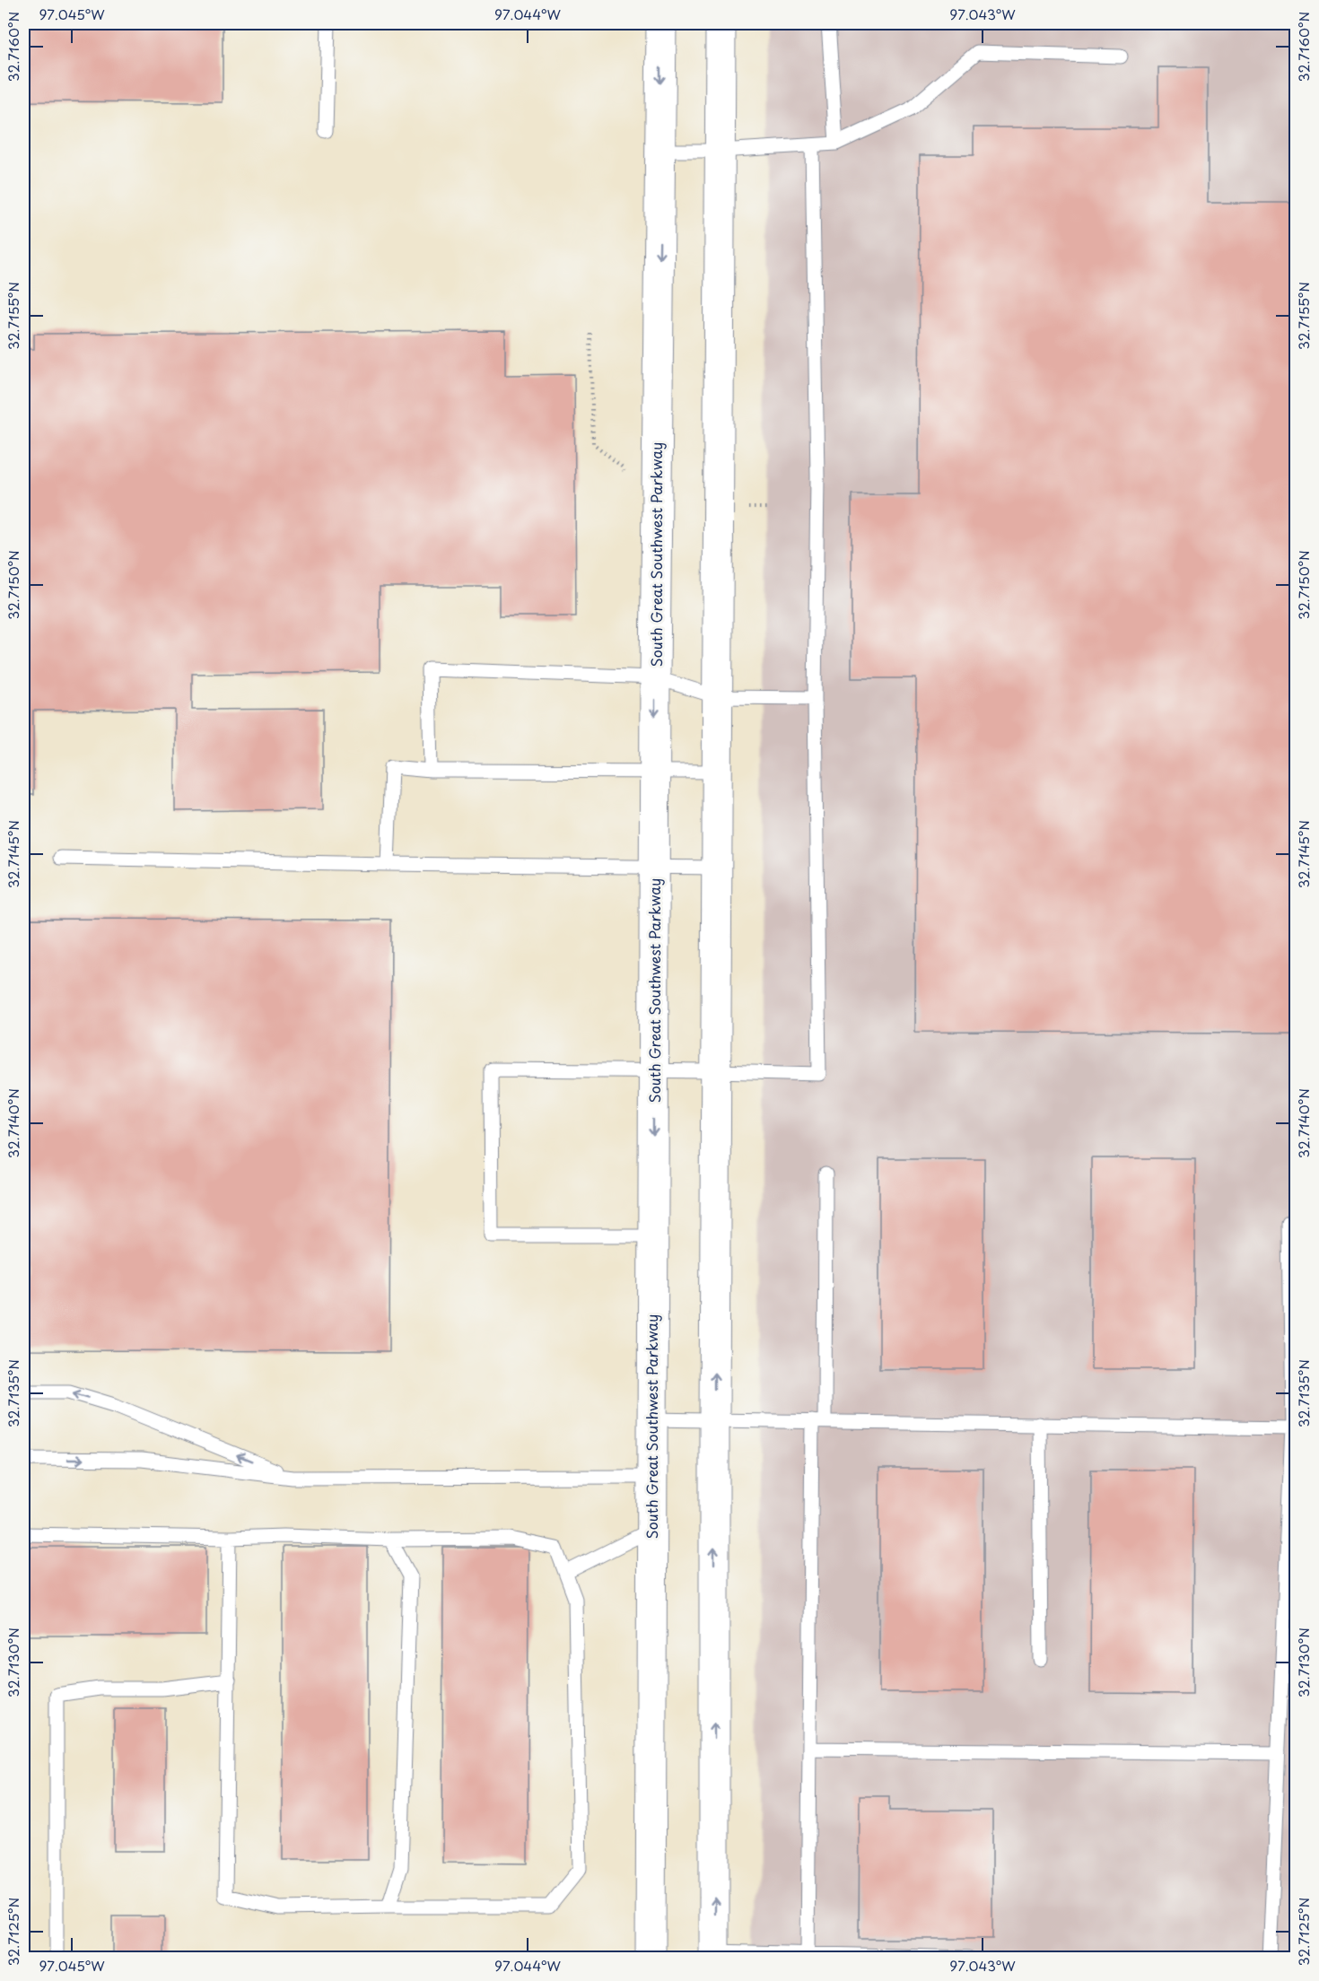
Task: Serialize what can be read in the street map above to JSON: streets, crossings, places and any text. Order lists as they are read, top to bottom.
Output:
{
  "streets": {
    "main road": ["South Great Southwest Parkway"]
  },
  "coordinates": [
    "97.045°W",
    "97.044°W",
    "97.043°W",
    "32.7160°N",
    "32.7155°N",
    "32.7150°N",
    "32.7145°N",
    "32.7140°N",
    "32.7135°N",
    "32.7130°N",
    "32.7125°N"
  ]
}
